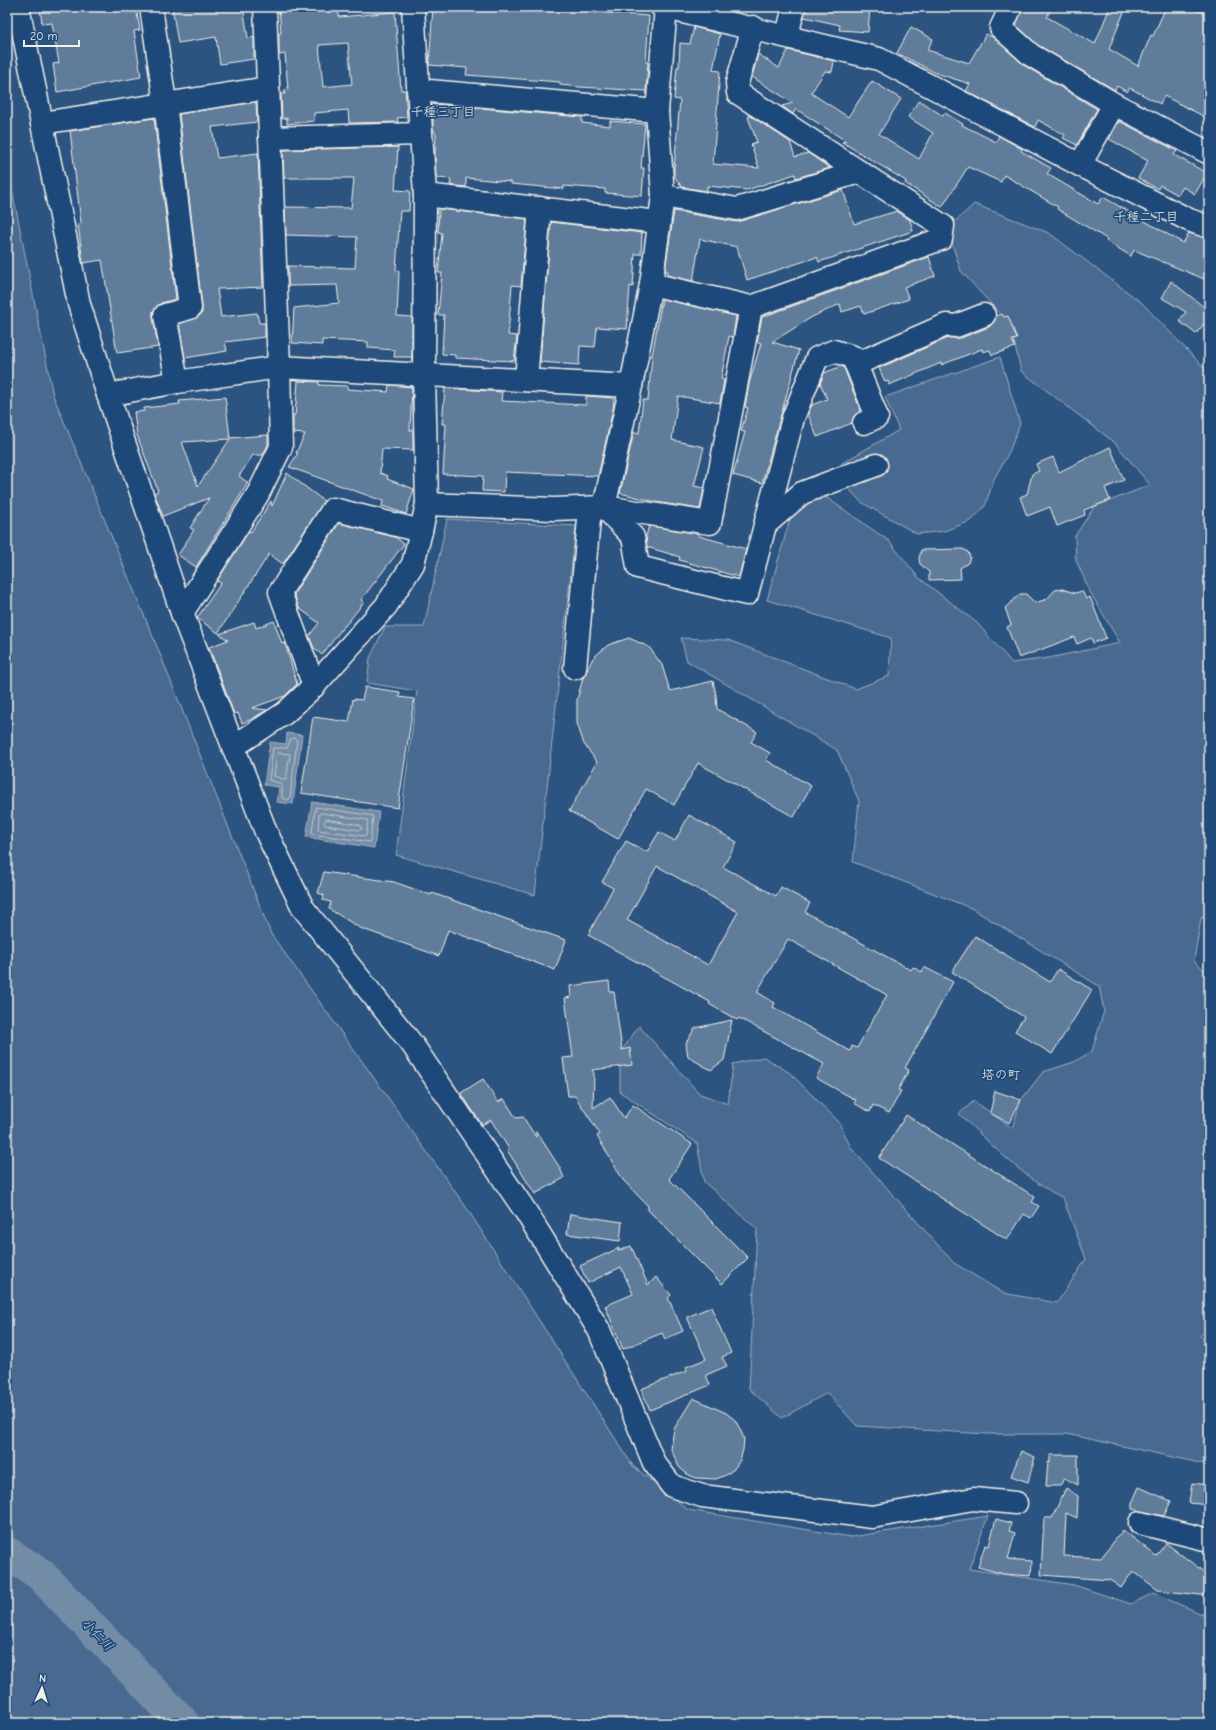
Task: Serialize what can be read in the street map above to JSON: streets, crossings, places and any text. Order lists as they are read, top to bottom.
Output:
{
  "districts": ["千種三丁目", "千種二丁目", "塔の町"],
  "water": ["小仁川"],
  "scale_bar": "20 m",
  "north": "top"
}
